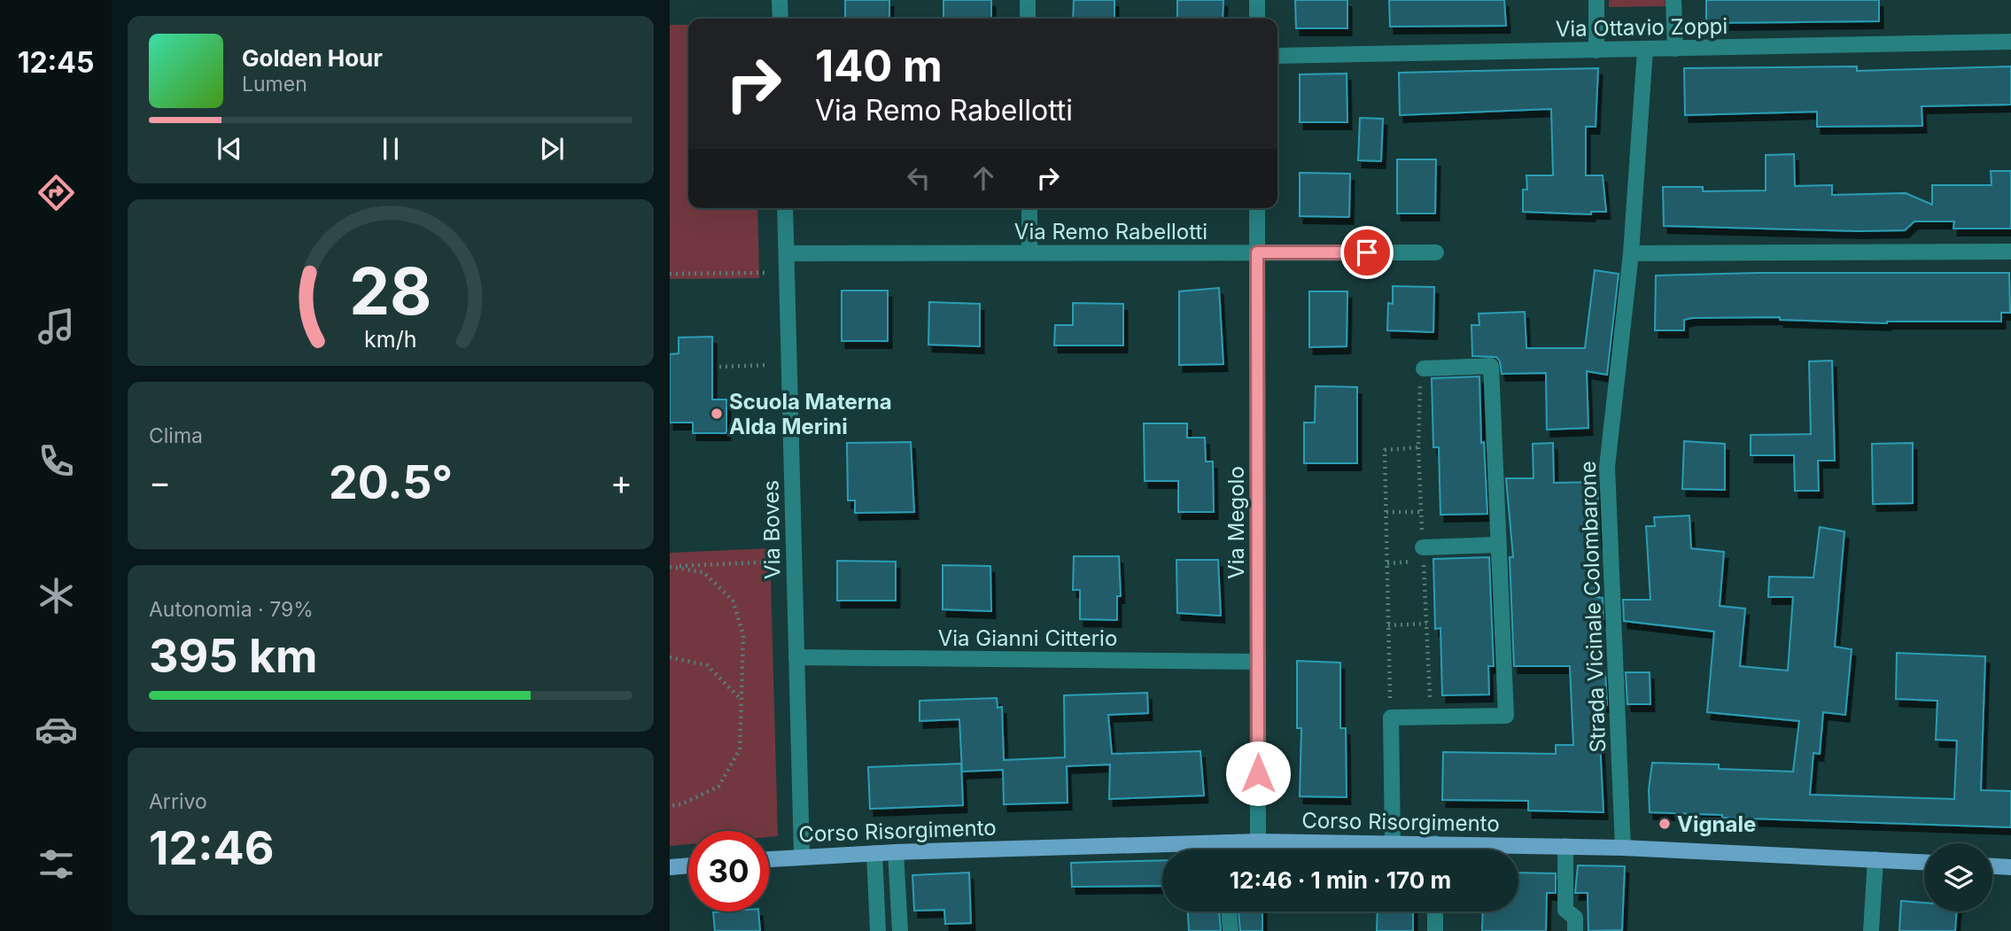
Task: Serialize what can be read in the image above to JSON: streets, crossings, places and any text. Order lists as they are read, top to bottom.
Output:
{
  "streets": {
    "main road": ["Corso Risorgimento"],
    "street": [
      "Via Ottavio Zoppi",
      "Via Remo Rabellotti",
      "Via Megolo",
      "Via Boves",
      "Strada Vicinale Colombarone",
      "Via Gianni Citterio"
    ]
  },
  "crossings": [
    ["Via Ottavio Zoppi", "Strada Vicinale Colombarone"],
    ["Via Remo Rabellotti", "Via Megolo"],
    ["Via Remo Rabellotti", "Via Boves"],
    ["Via Megolo", "Via Gianni Citterio"],
    ["Via Megolo", "Corso Risorgimento"],
    ["Via Boves", "Via Gianni Citterio"],
    ["Via Boves", "Corso Risorgimento"],
    ["Strada Vicinale Colombarone", "Corso Risorgimento"]
  ],
  "places": ["Scuola Materna Alda Merini", "Vignale"],
  "page": {
    "tabs": "12:45",
    "turn": ["140 m", "Via Remo Rabellotti"],
    "song": ["Golden Hour", "Lumen"],
    "tile": [
      "Clima",
      ["Autonomia · 79%", "395 km"],
      ["Arrivo", "12:46"]
    ],
    "heat": ["−", "20.5°", "+"],
    "limit": "30",
    "trip": "12:46 · 1 min · 170 m",
    "gauge": ["28", "km/h"]
  }
}
